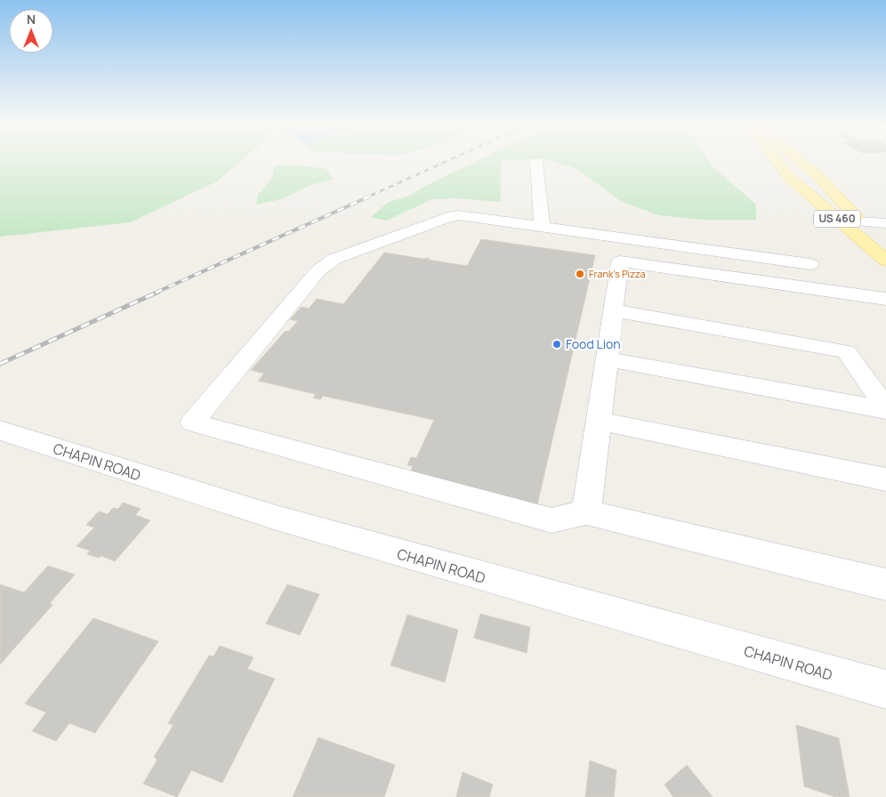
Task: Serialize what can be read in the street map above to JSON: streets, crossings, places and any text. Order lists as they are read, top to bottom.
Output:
{
  "streets": {
    "main road": ["US 460"],
    "street": ["CHAPIN ROAD"]
  },
  "places": ["Frank's Pizza", "Food Lion"],
  "north": "top"
}
